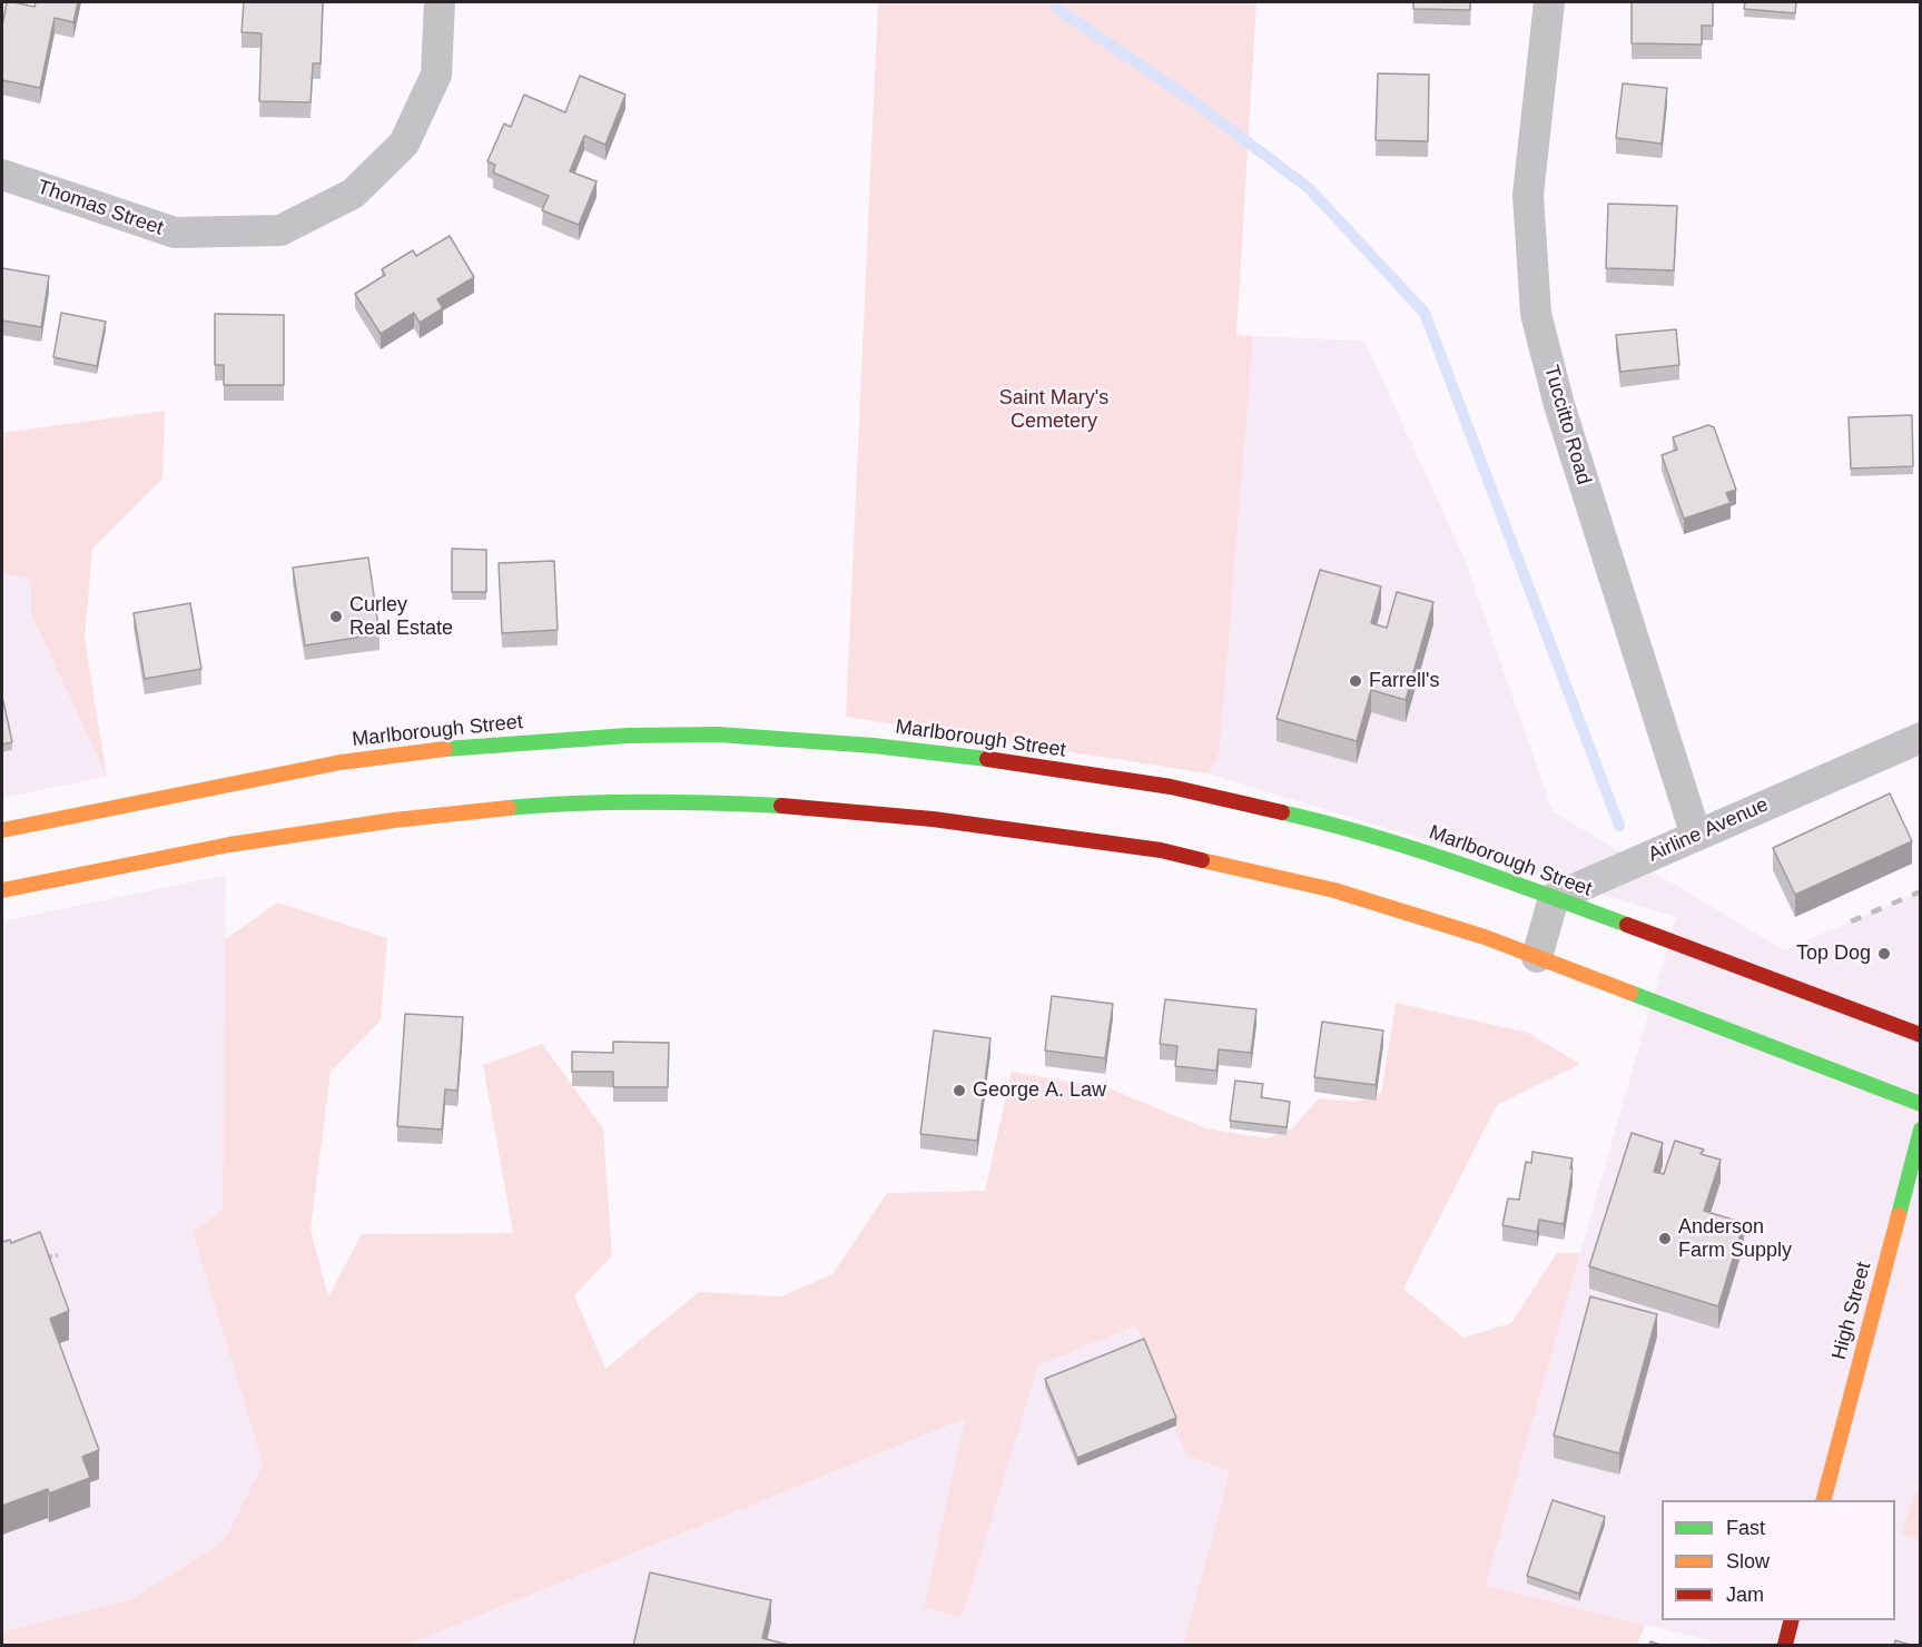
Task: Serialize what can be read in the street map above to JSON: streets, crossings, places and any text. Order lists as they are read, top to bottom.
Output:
{
  "streets": {
    "main road": ["Marlborough Street", "High Street"],
    "street": ["Thomas Street", "Tuccitto Road", "Airline Avenue"]
  },
  "crossings": [
    ["Tuccitto Road", "Airline Avenue"],
    ["Marlborough Street", "Airline Avenue"]
  ],
  "parks": ["Saint Mary's Cemetery"],
  "places": [
    "Curley Real Estate",
    "Farrell's",
    "Top Dog",
    "George A. Law",
    "Anderson Farm Supply"
  ],
  "legend": ["Fast", "Slow", "Jam"]
}
